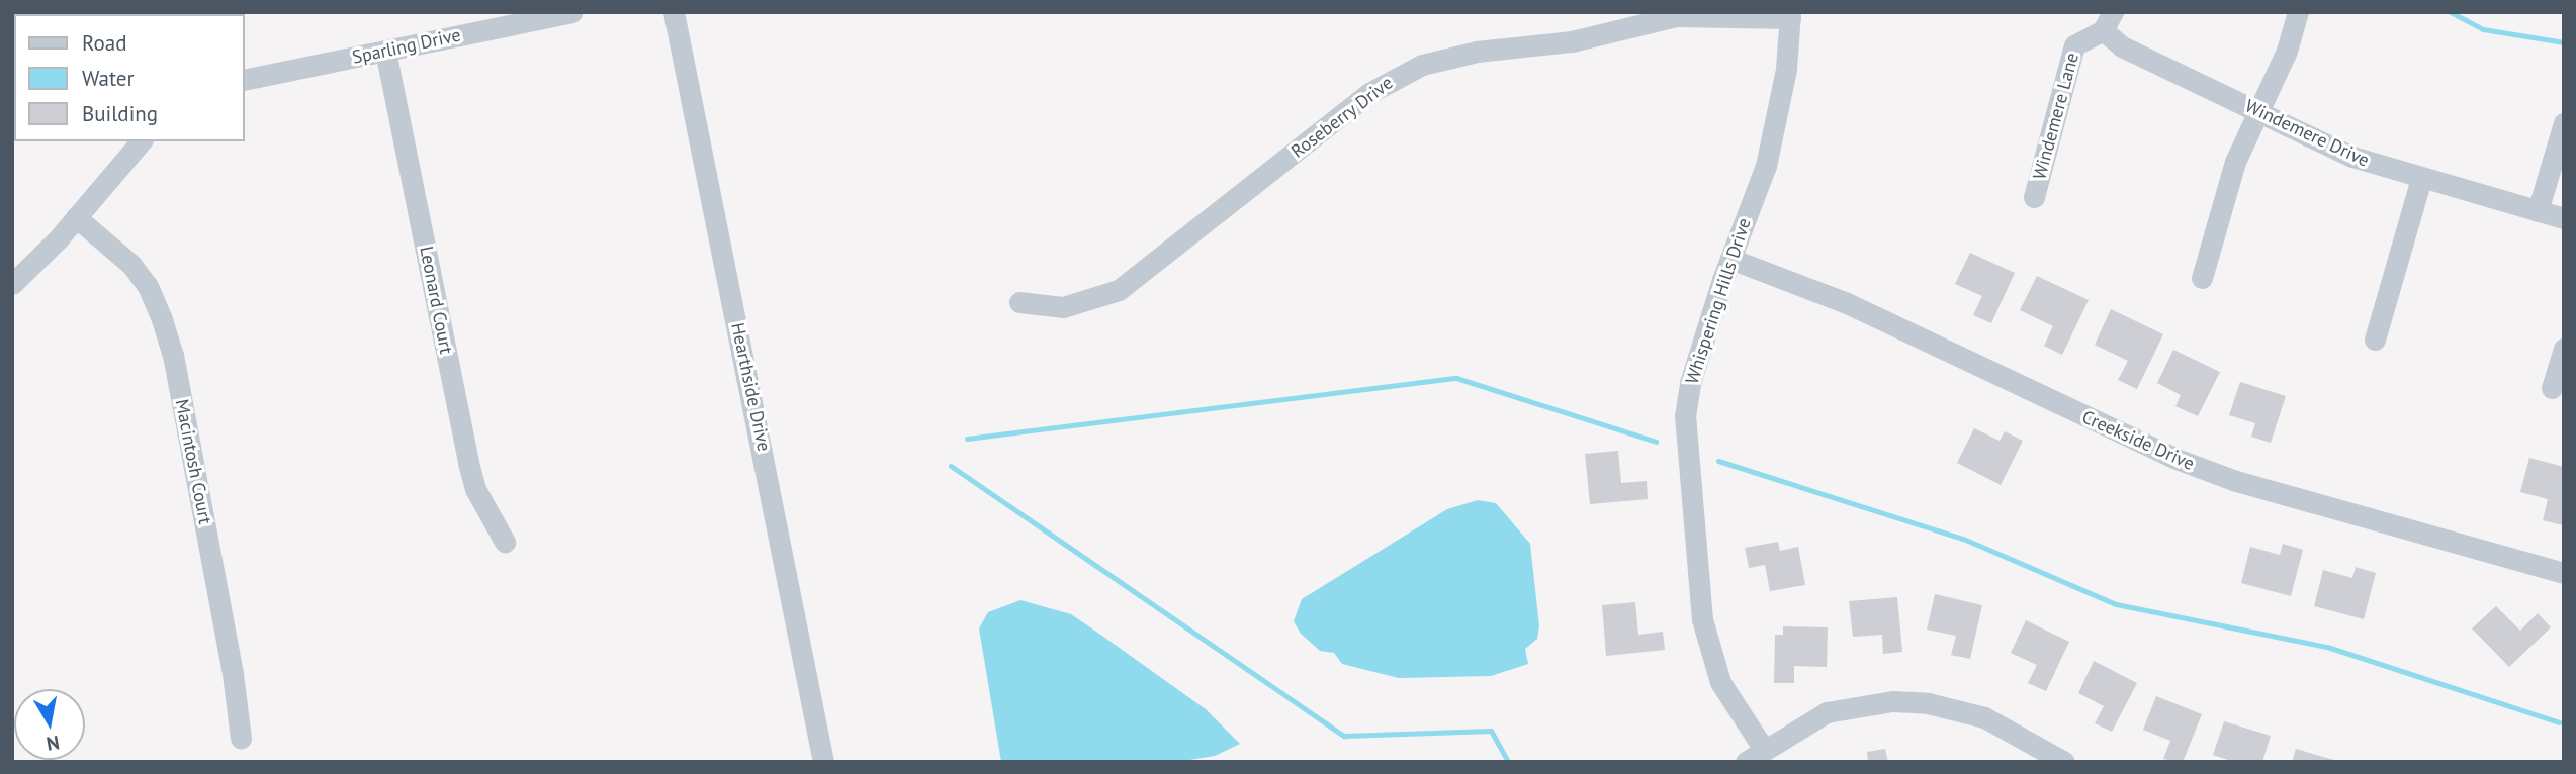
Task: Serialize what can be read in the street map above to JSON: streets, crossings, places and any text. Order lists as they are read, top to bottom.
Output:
{
  "streets": {
    "street": [
      "Sparling Drive",
      "Windemere Lane",
      "Roseberry Drive",
      "Windemere Drive",
      "Leonard Court",
      "Whispering Hills Drive",
      "Hearthside Drive",
      "Creekside Drive",
      "Macintosh Court"
    ]
  },
  "crossings": [
    ["Sparling Drive", "Leonard Court"],
    ["Windemere Lane", "Windemere Drive"],
    ["Roseberry Drive", "Whispering Hills Drive"],
    ["Whispering Hills Drive", "Creekside Drive"]
  ],
  "legend": ["Road", "Water", "Building"],
  "north": "bottom"
}
